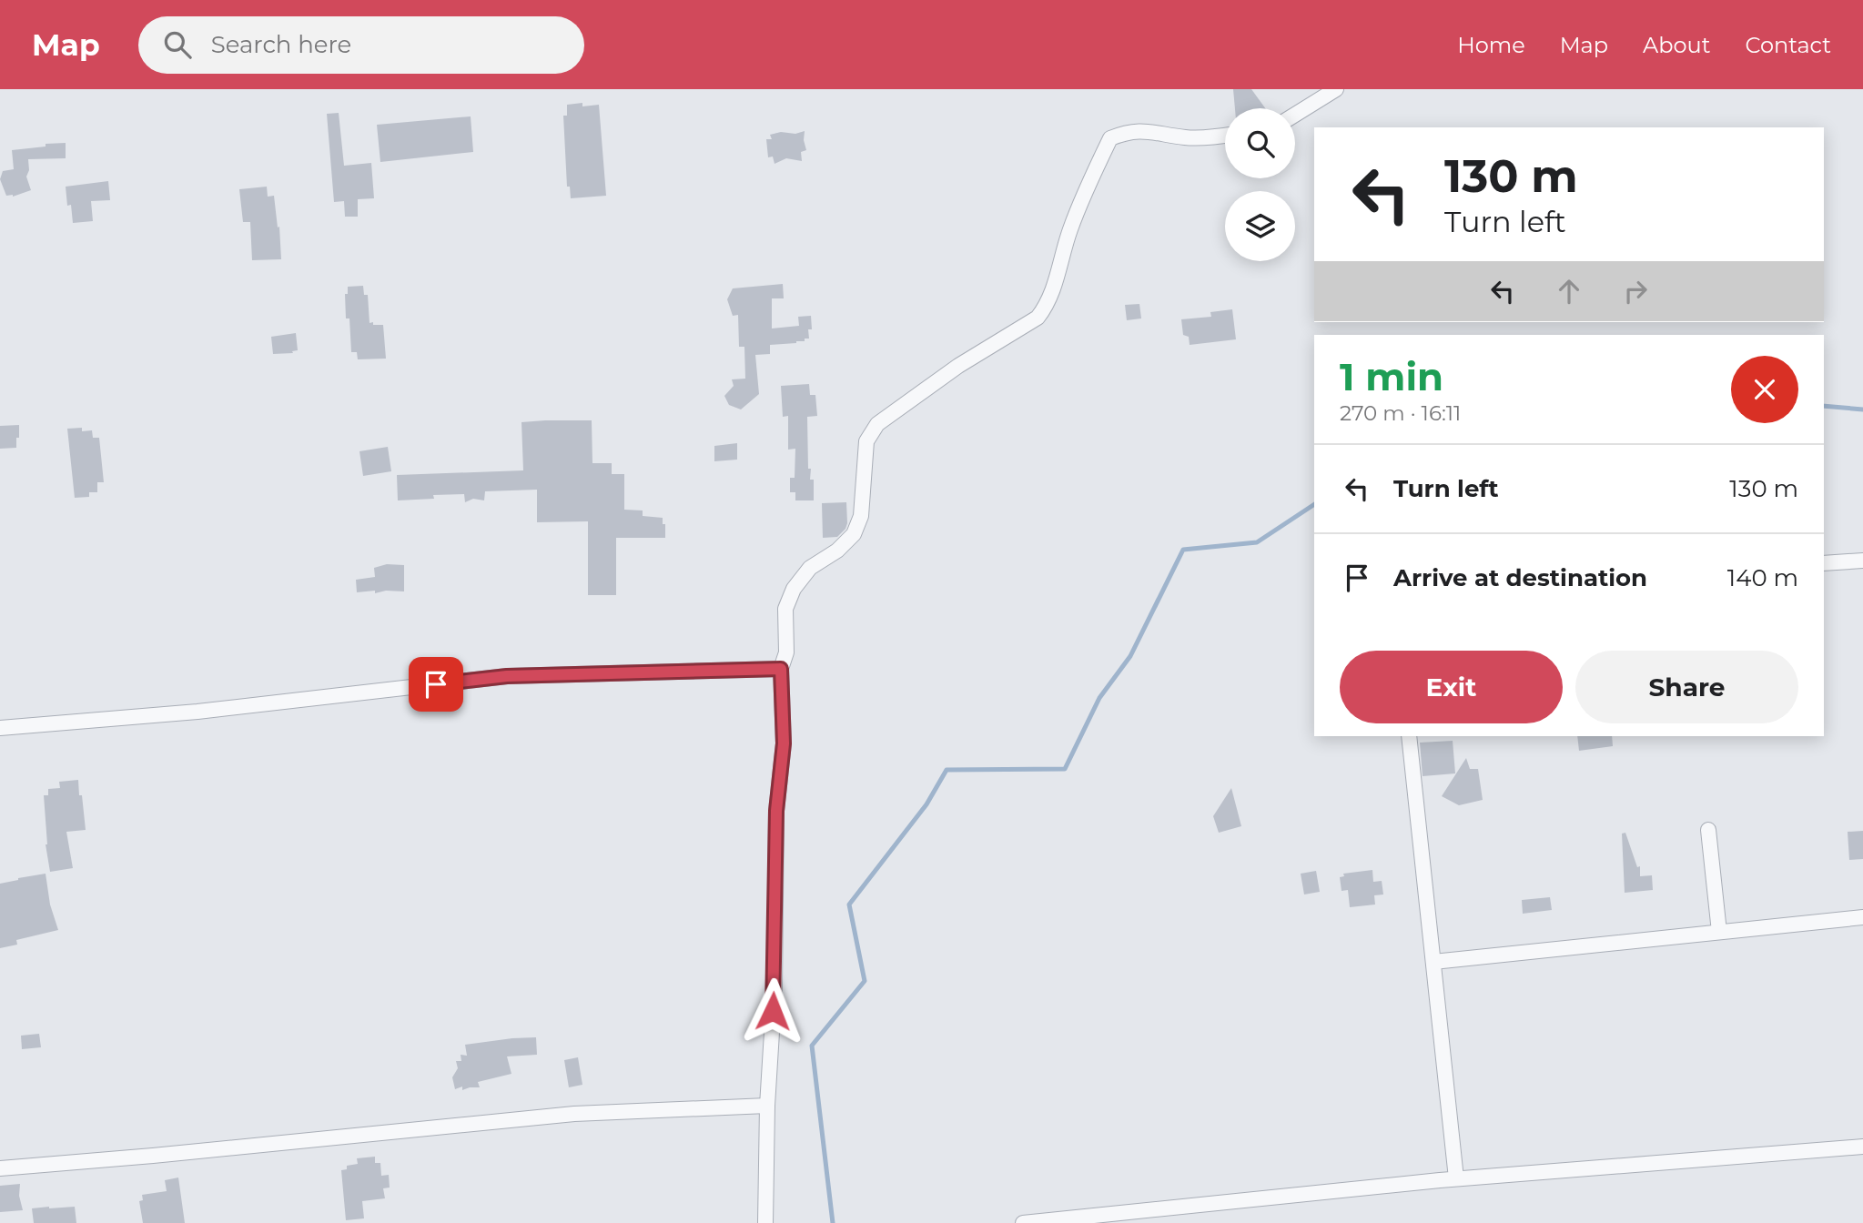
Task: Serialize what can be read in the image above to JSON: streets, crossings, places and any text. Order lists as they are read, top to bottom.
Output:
{
  "page": {
    "header": "Map",
    "search": "Search here",
    "nav": [
      "Home",
      "Map",
      "About",
      "Contact"
    ],
    "turn": ["130 m", "Turn left"],
    "heading": ["1 min", "270 m · 16:11"],
    "list": [
      {
        "name": "Turn left",
        "value": "130 m"
      },
      {
        "name": "Arrive at destination",
        "value": "140 m"
      }
    ],
    "buttons": ["Exit", "Share"]
  }
}
